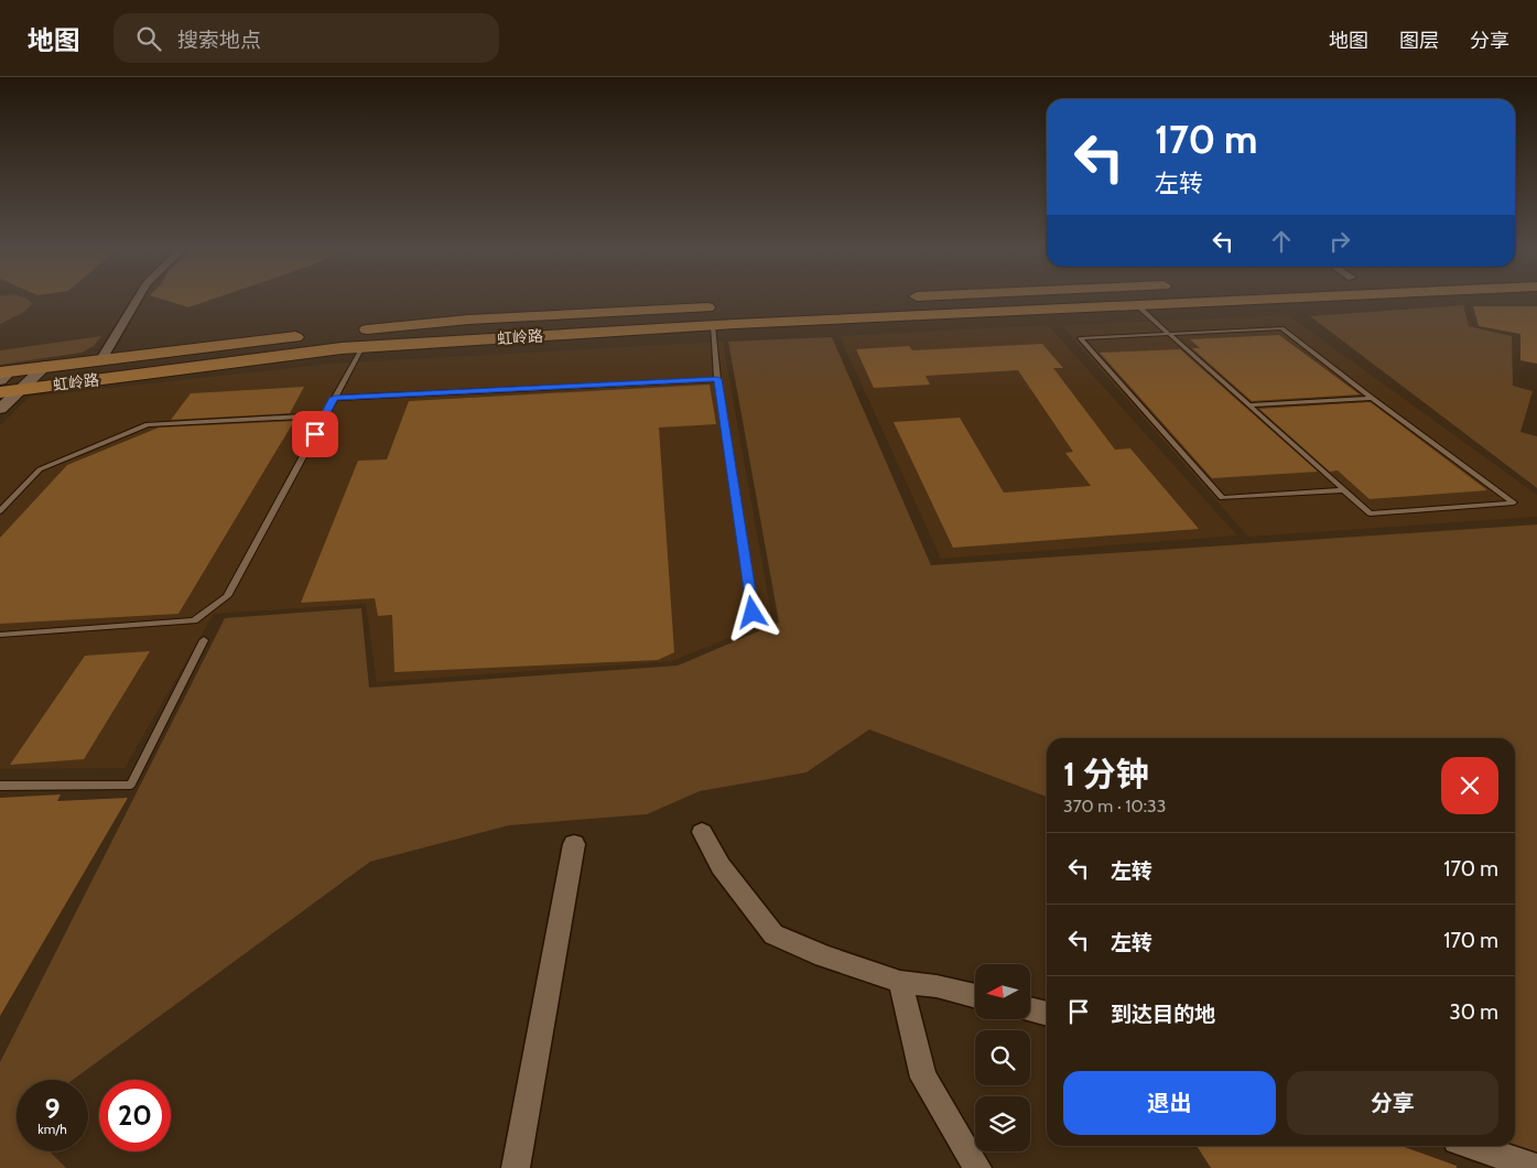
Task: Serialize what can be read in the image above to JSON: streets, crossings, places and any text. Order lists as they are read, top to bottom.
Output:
{
  "streets": {
    "main road": ["虹岭路"]
  },
  "north": "left",
  "page": {
    "header": "地图",
    "search": "搜索地点",
    "nav": ["地图", "图层", "分享"],
    "turn": ["170 m", "左转"],
    "heading": ["1 分钟", "370 m · 10:33"],
    "list": [
      {
        "name": "左转",
        "value": "170 m"
      },
      {
        "name": "左转",
        "value": "170 m"
      },
      {
        "name": "到达目的地",
        "value": "30 m"
      }
    ],
    "buttons": ["退出", "分享"],
    "speed": "9 km/h",
    "limit": "20"
  }
}
